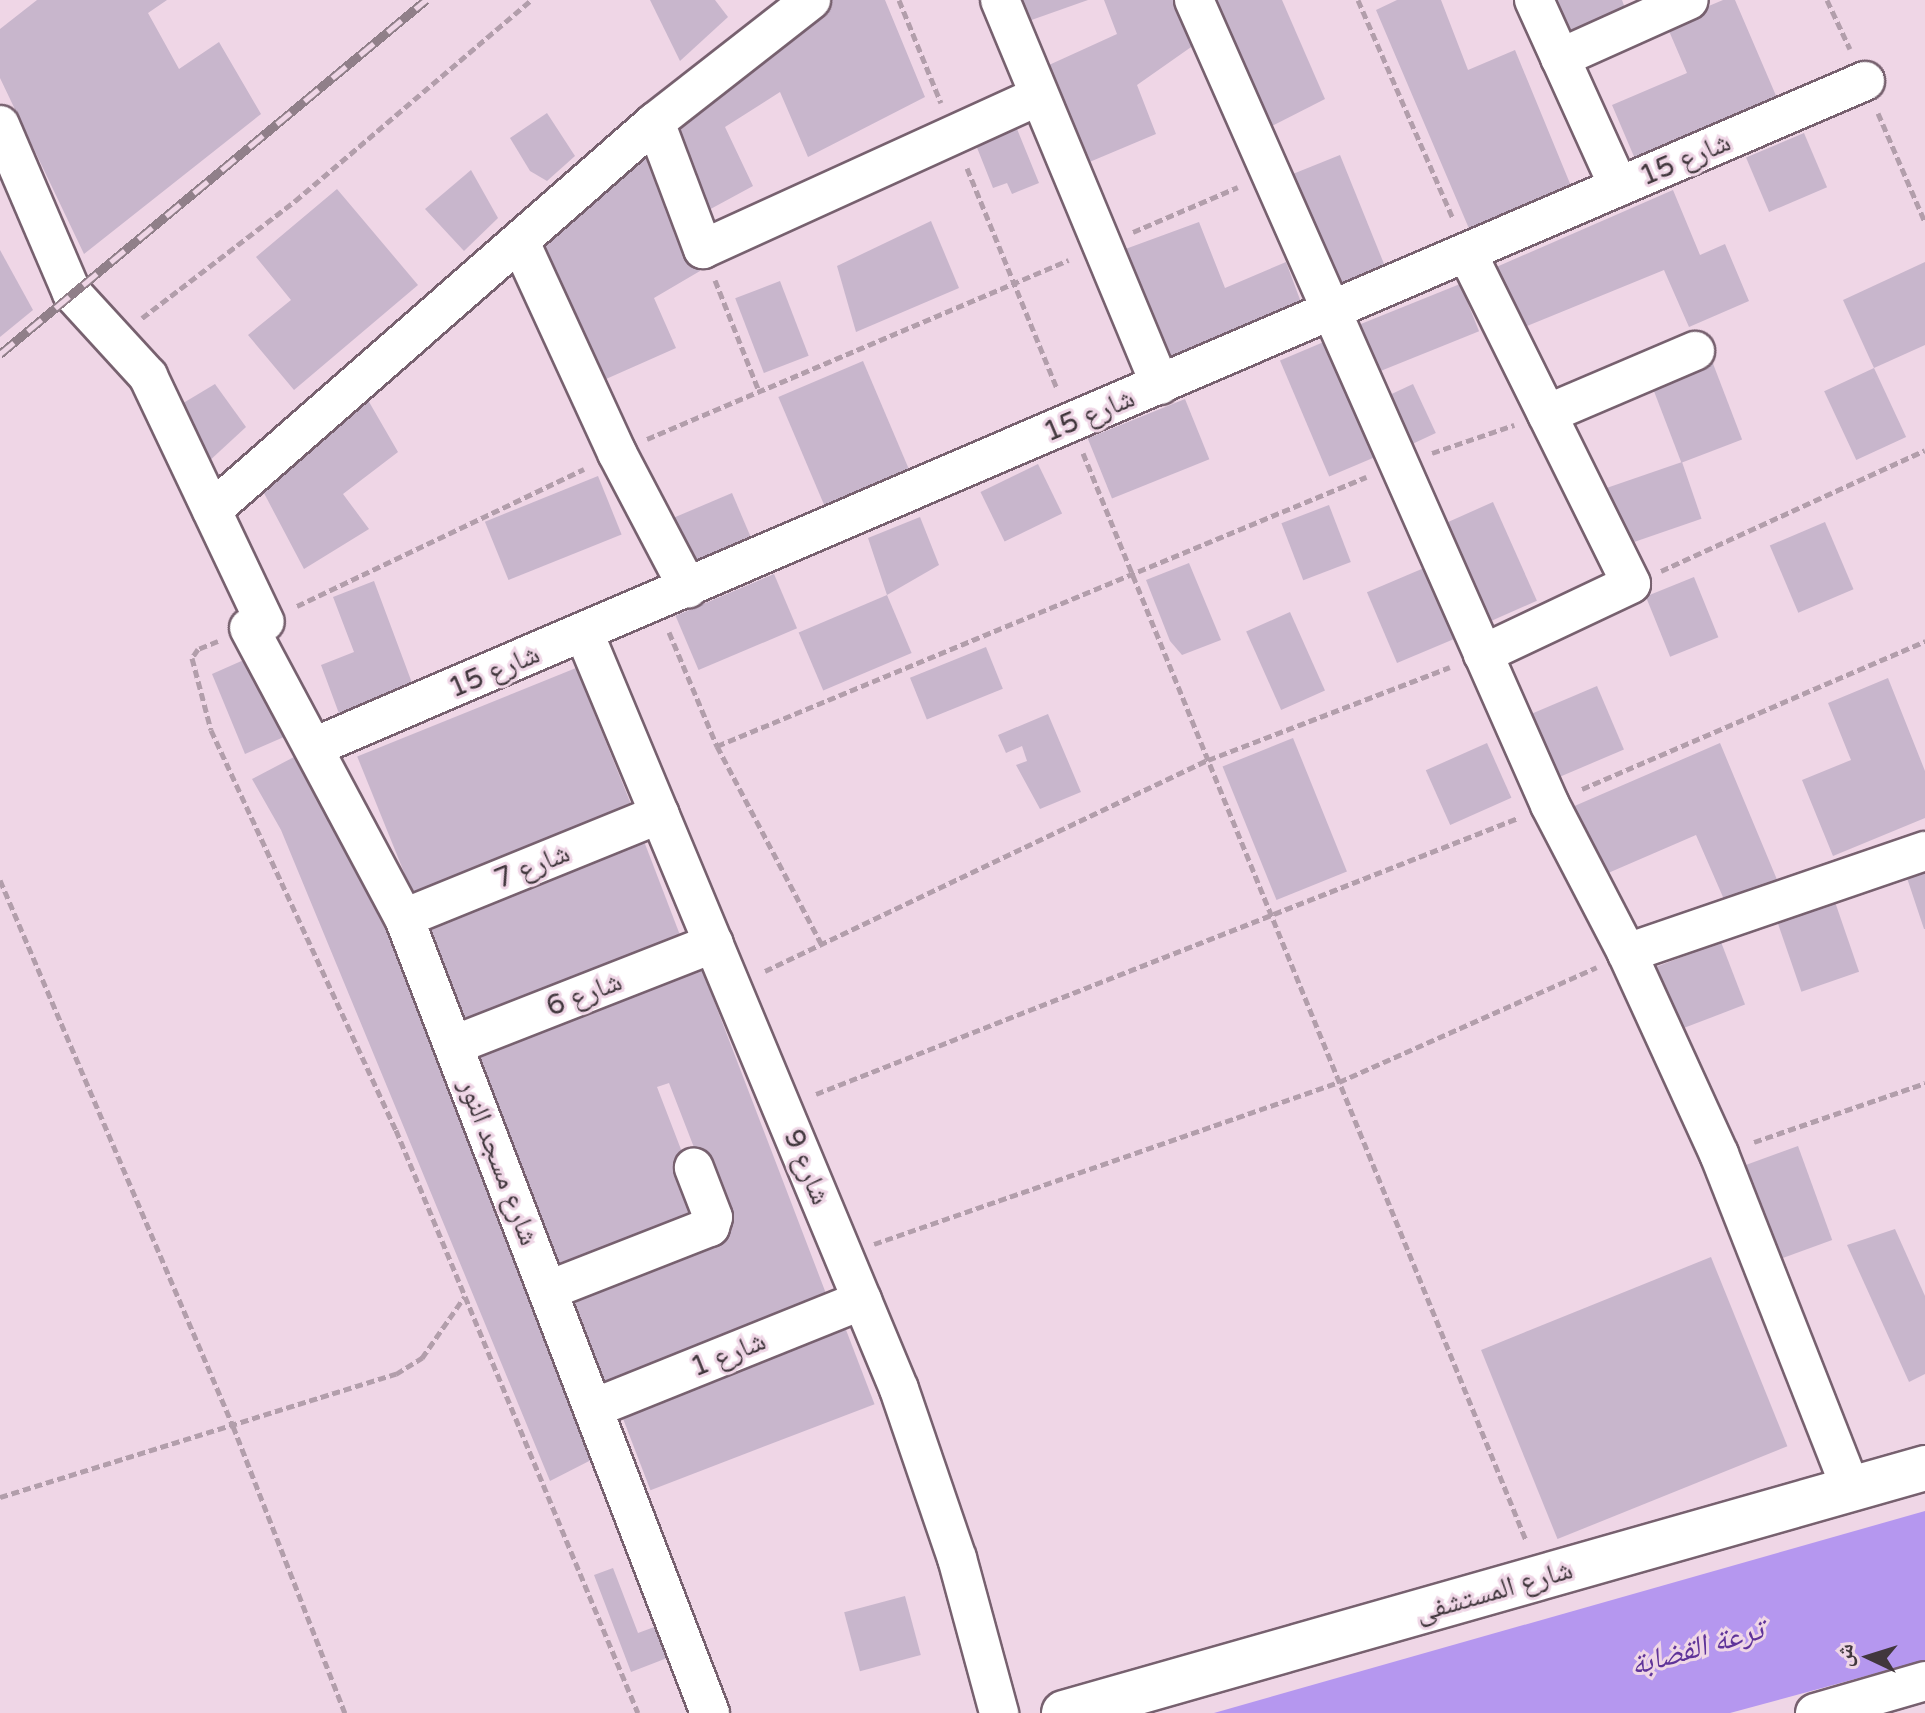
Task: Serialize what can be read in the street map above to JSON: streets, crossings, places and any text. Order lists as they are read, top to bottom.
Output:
{
  "streets": {
    "main road": ["شارع المستشفى"],
    "street": [
      "شارع 15",
      "شارع 7",
      "شارع 6",
      "شارع مسجد النور",
      "شارع 9",
      "شارع 1"
    ]
  },
  "crossings": [
    ["شارع 15", "شارع مسجد النور"],
    ["شارع 15", "شارع 9"],
    ["شارع 7", "شارع مسجد النور"],
    ["شارع 7", "شارع 9"],
    ["شارع 6", "شارع مسجد النور"],
    ["شارع 6", "شارع 9"],
    ["شارع مسجد النور", "شارع 1"],
    ["شارع 9", "شارع 1"]
  ],
  "water": ["ترعة القضابة"],
  "north": "left"
}
